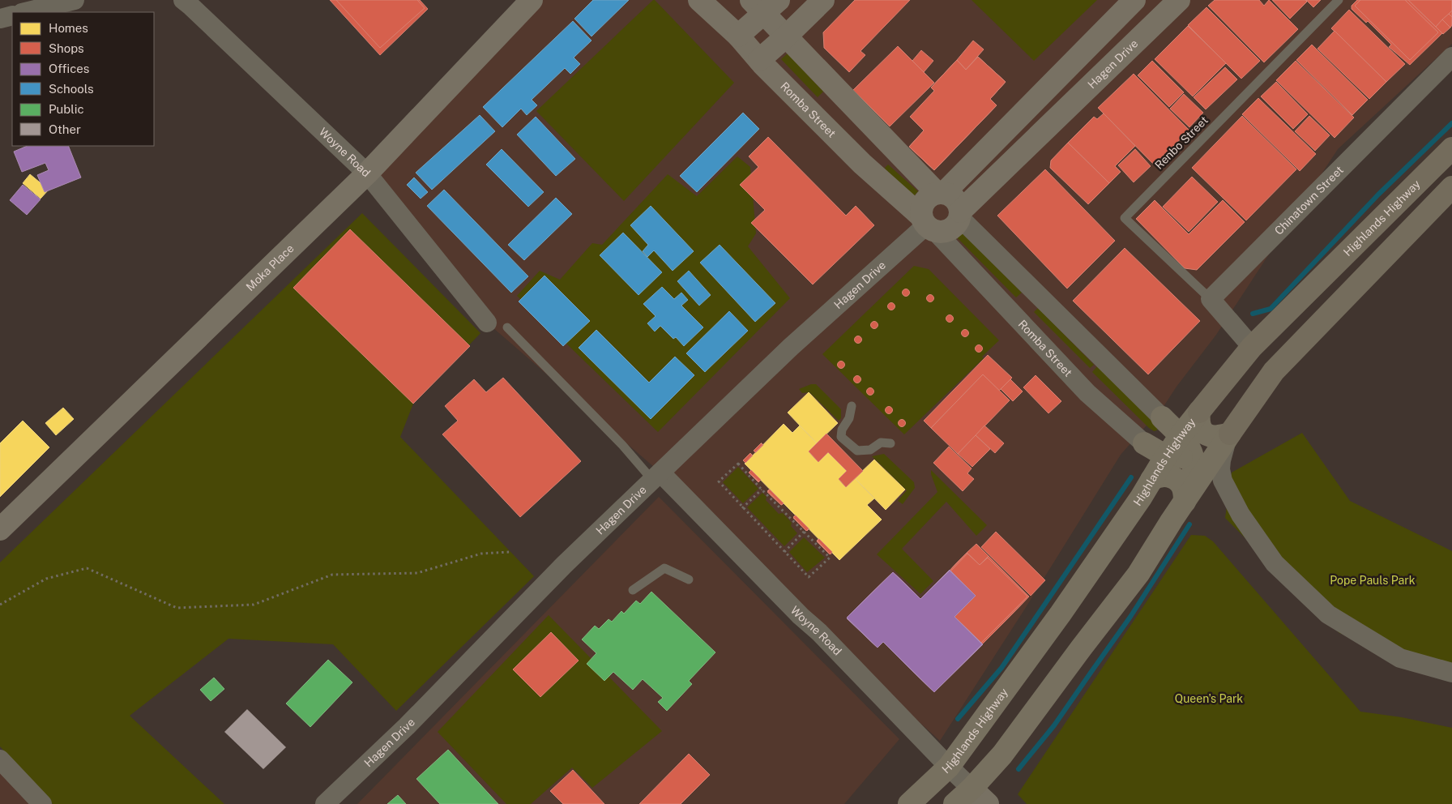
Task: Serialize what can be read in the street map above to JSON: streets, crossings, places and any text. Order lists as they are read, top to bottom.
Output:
{
  "streets": {
    "highway": ["Highlands Highway"],
    "street": [
      "Hagen Drive",
      "Romba Street",
      "Woyne Road",
      "Chinatown Street",
      "Moka Place"
    ],
    "lane": ["Renbo Street"]
  },
  "crossings": [
    ["Hagen Drive", "Romba Street"],
    ["Hagen Drive", "Woyne Road"],
    ["Renbo Street", "Chinatown Street"],
    ["Woyne Road", "Highlands Highway"],
    ["Woyne Road", "Moka Place"]
  ],
  "parks": ["Pope Pauls Park", "Queen's Park"],
  "legend": [
    "Homes",
    "Shops",
    "Offices",
    "Schools",
    "Public",
    "Other"
  ]
}
